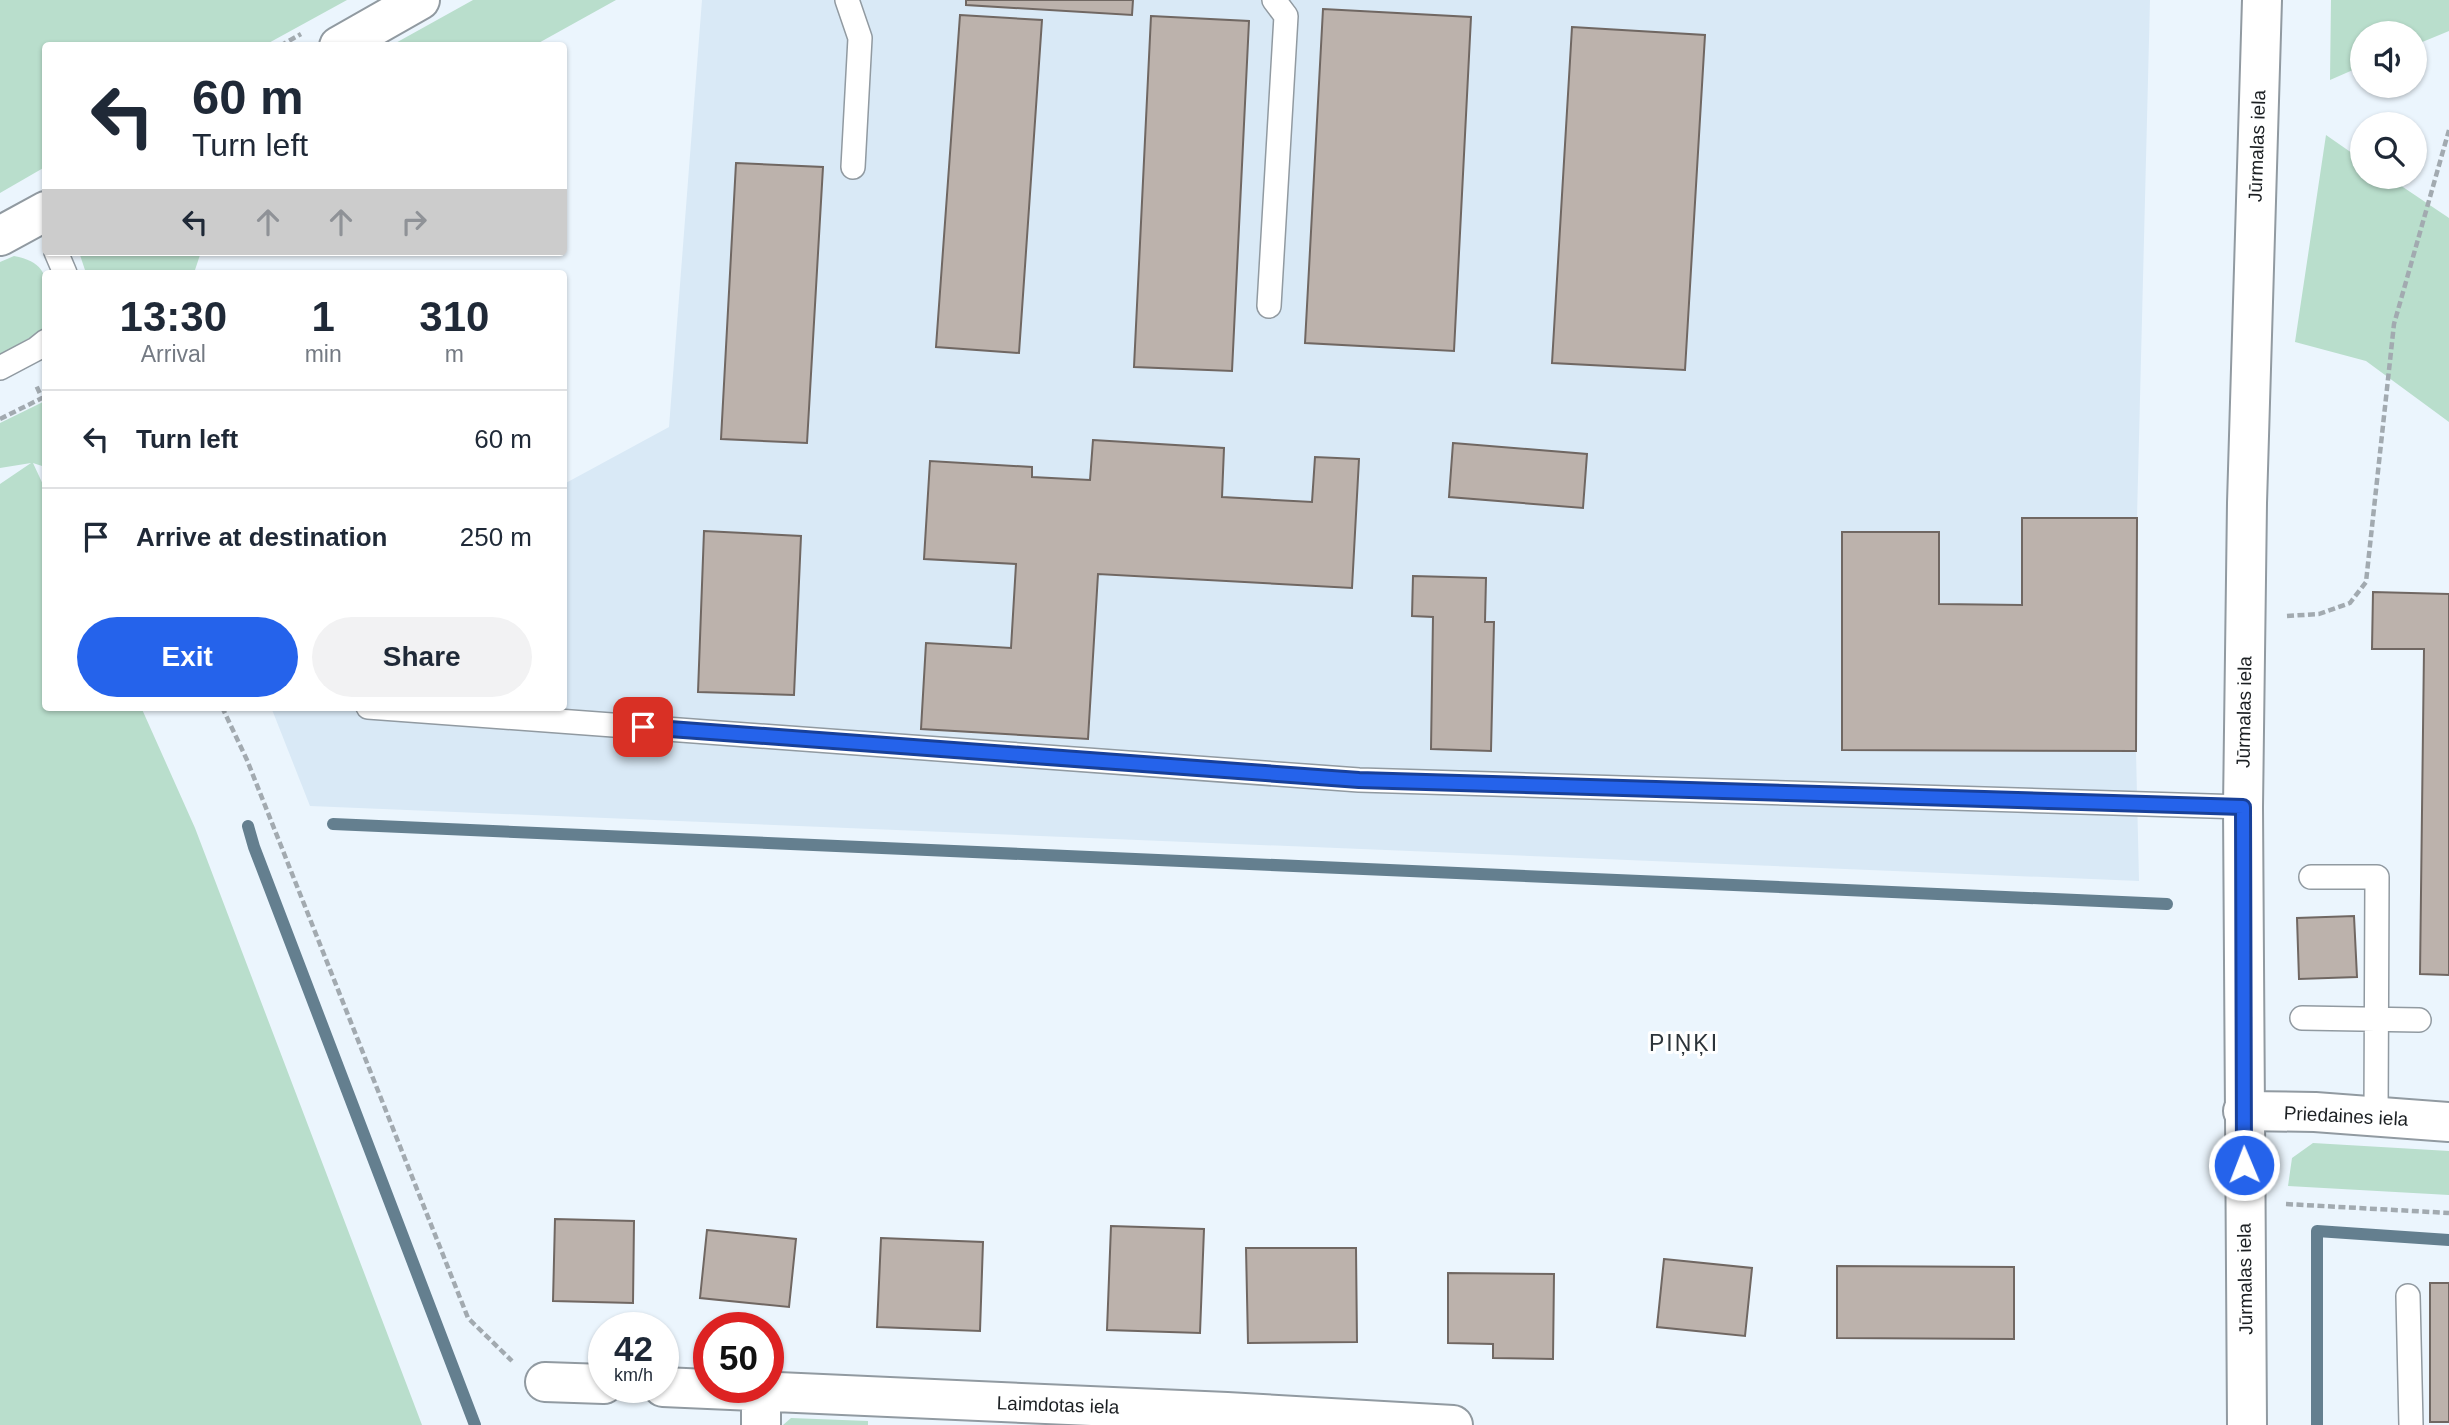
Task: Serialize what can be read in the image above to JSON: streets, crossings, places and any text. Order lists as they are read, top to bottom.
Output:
{
  "streets": {
    "main road": ["Jūrmalas iela", "Priedaines iela", "Laimdotas iela"]
  },
  "crossings": [
    ["Jūrmalas iela", "Priedaines iela"]
  ],
  "districts": ["PIŅĶI"],
  "page": {
    "turn": ["60 m", "Turn left"],
    "eta": [
      "13:30",
      "Arrival",
      "1",
      "min",
      "310",
      "m"
    ],
    "list": [
      {
        "name": "Turn left",
        "value": "60 m"
      },
      {
        "name": "Arrive at destination",
        "value": "250 m"
      }
    ],
    "buttons": ["Exit", "Share"],
    "speed": "42 km/h",
    "limit": "50"
  }
}
